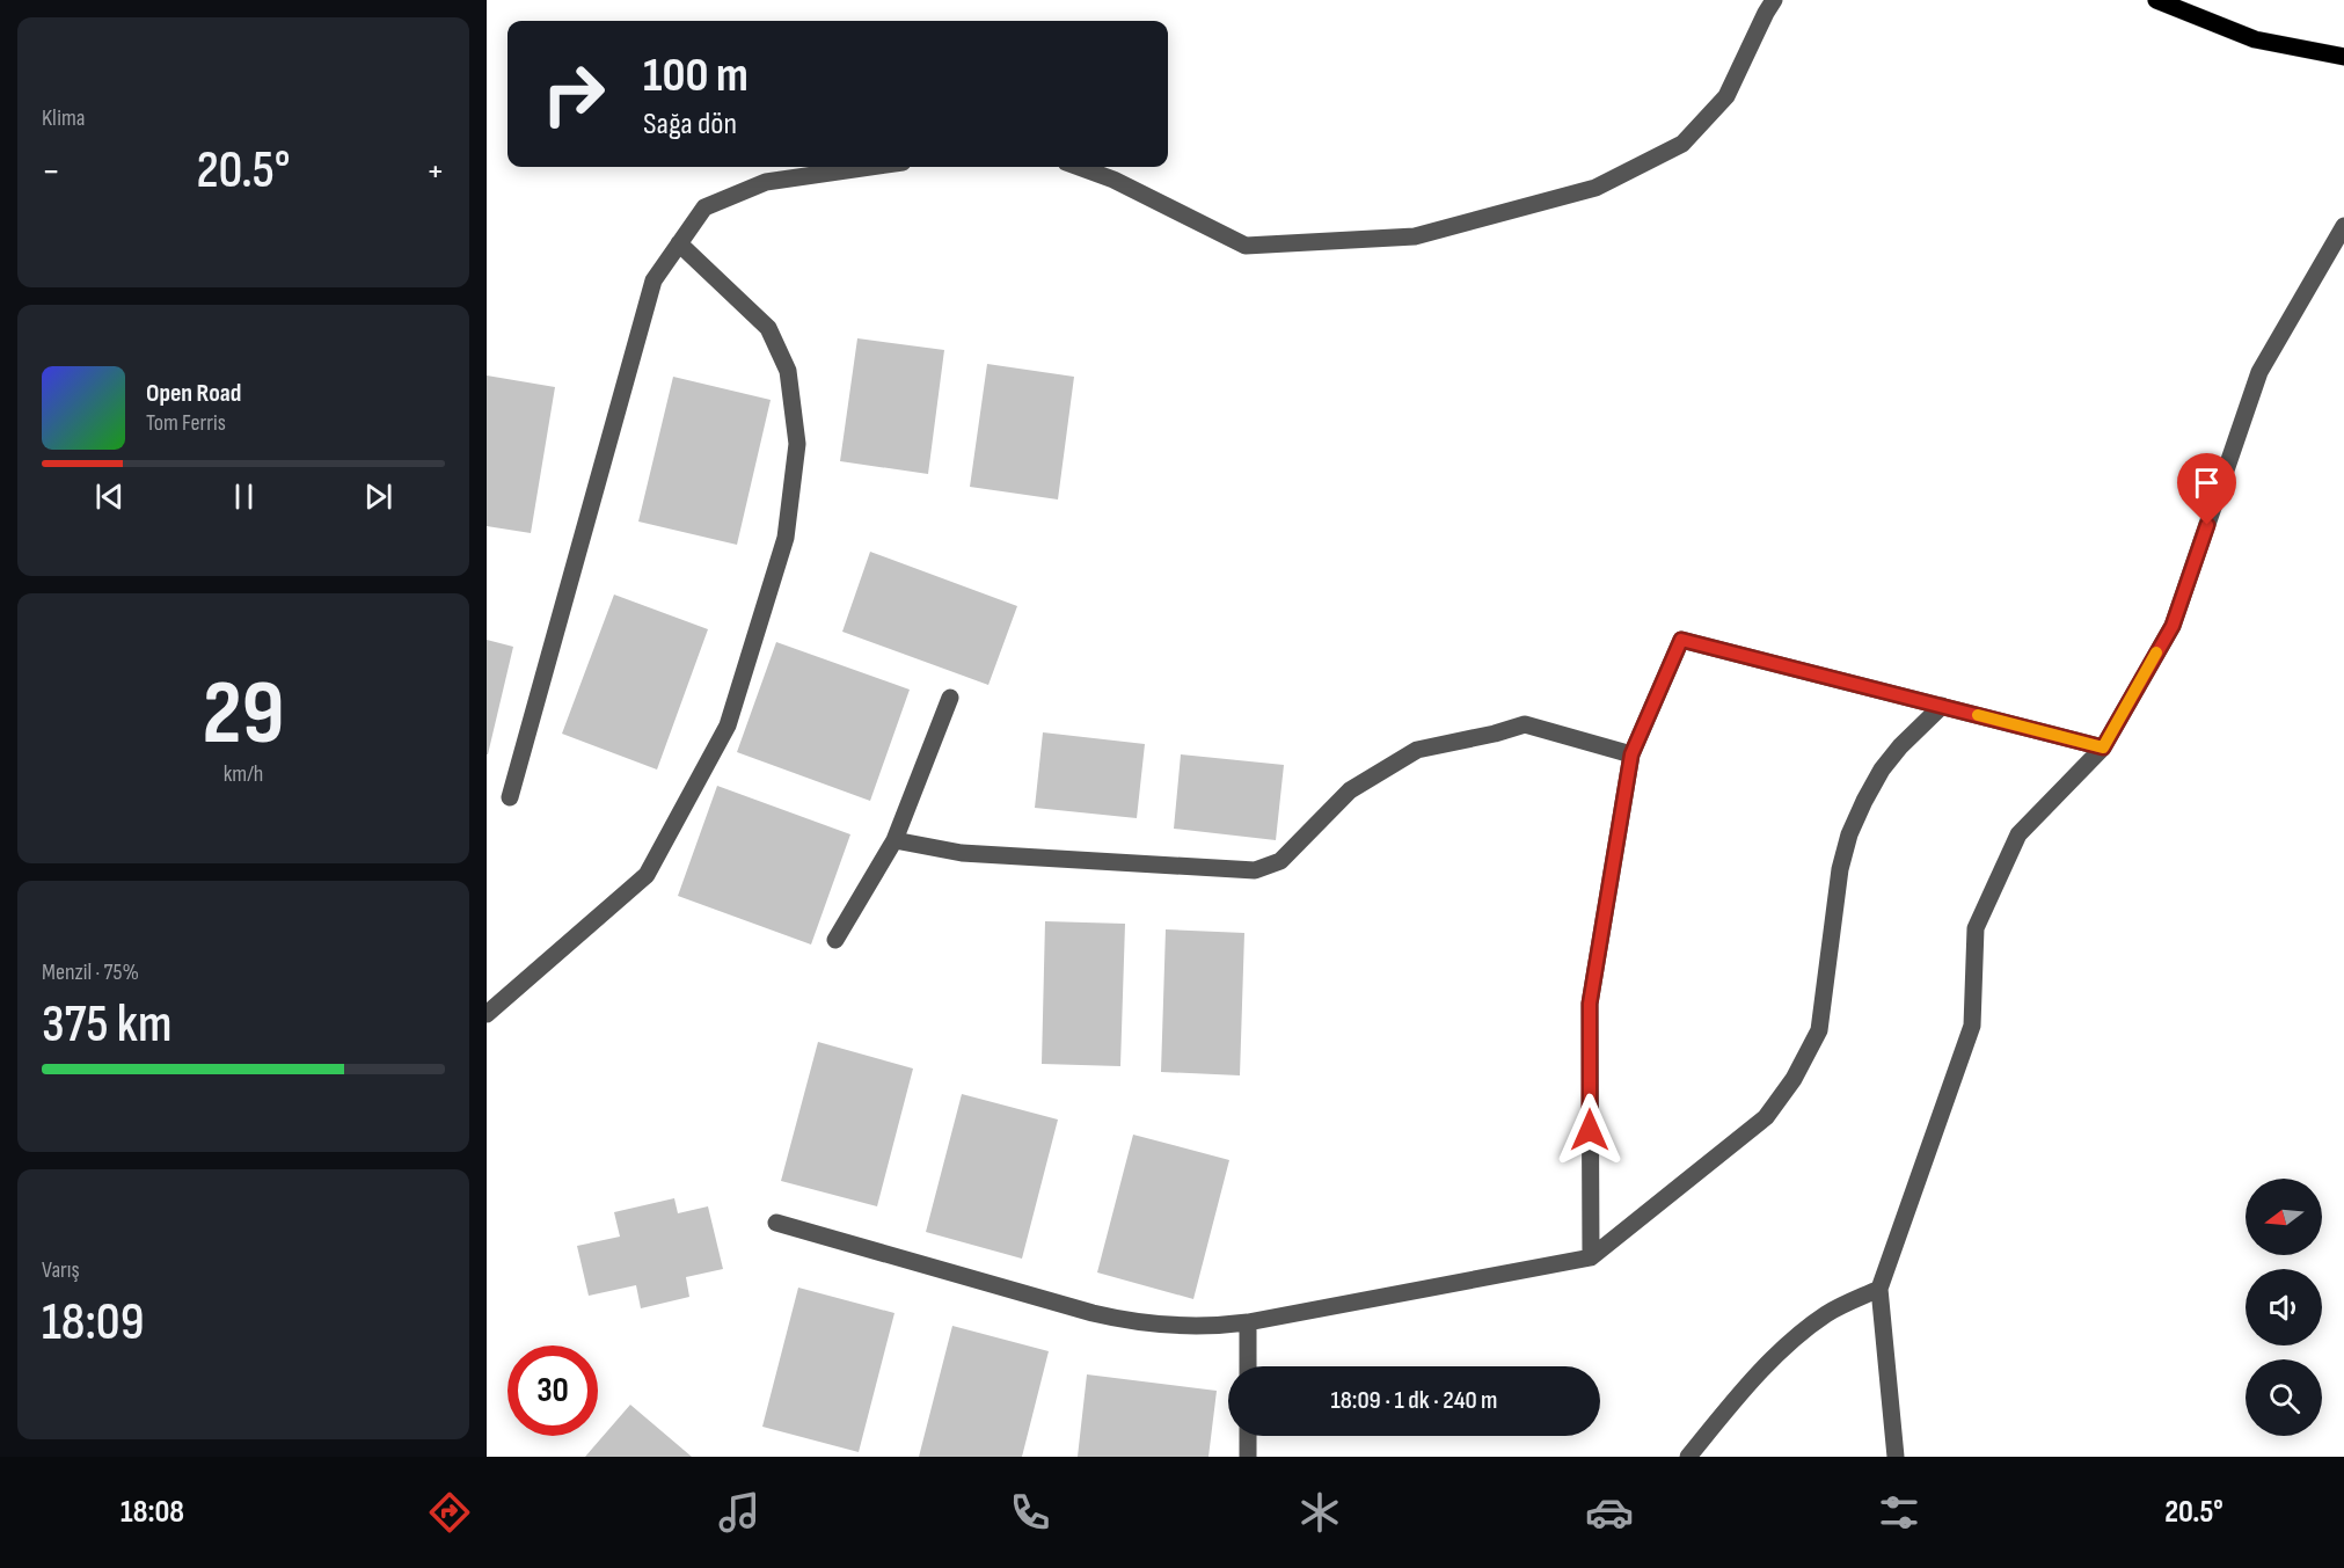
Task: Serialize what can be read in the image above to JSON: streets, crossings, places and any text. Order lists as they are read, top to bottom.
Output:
{
  "north": "left",
  "page": {
    "tile": [
      "Klima",
      ["29", "km/h"],
      ["Menzil · 75%", "375 km"],
      ["Varış", "18:09"]
    ],
    "turn": ["100 m", "Sağa dön"],
    "heat": ["−", "20.5°", "+"],
    "song": ["Open Road", "Tom Ferris"],
    "limit": "30",
    "trip": "18:09 · 1 dk · 240 m",
    "tabs": ["18:08", "20.5°"]
  }
}
